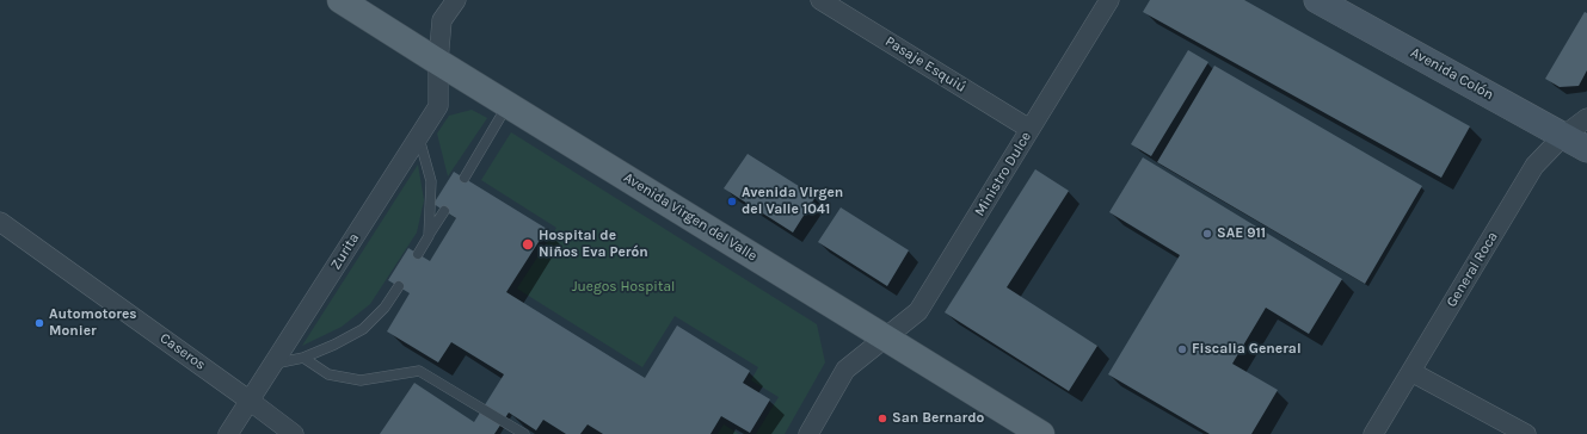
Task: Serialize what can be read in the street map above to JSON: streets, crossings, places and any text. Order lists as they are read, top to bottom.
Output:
{
  "streets": {
    "main road": ["Avenida Virgen del Valle"],
    "street": [
      "Pasaje Esquiú",
      "Avenida Colón",
      "Ministro Dulce",
      "Zurita",
      "General Roca",
      "Caseros"
    ]
  },
  "crossings": [
    ["Pasaje Esquiú", "Ministro Dulce"],
    ["Avenida Colón", "General Roca"],
    ["Ministro Dulce", "Avenida Virgen del Valle"],
    ["Avenida Virgen del Valle", "Zurita"],
    ["Zurita", "Caseros"]
  ],
  "parks": ["Juegos Hospital"],
  "places": [
    "Avenida Virgen del Valle 1041",
    "SAE 911",
    "Hospital de Niños Eva Perón",
    "Automotores Monier",
    "Fiscalia General",
    "San Bernardo"
  ]
}
